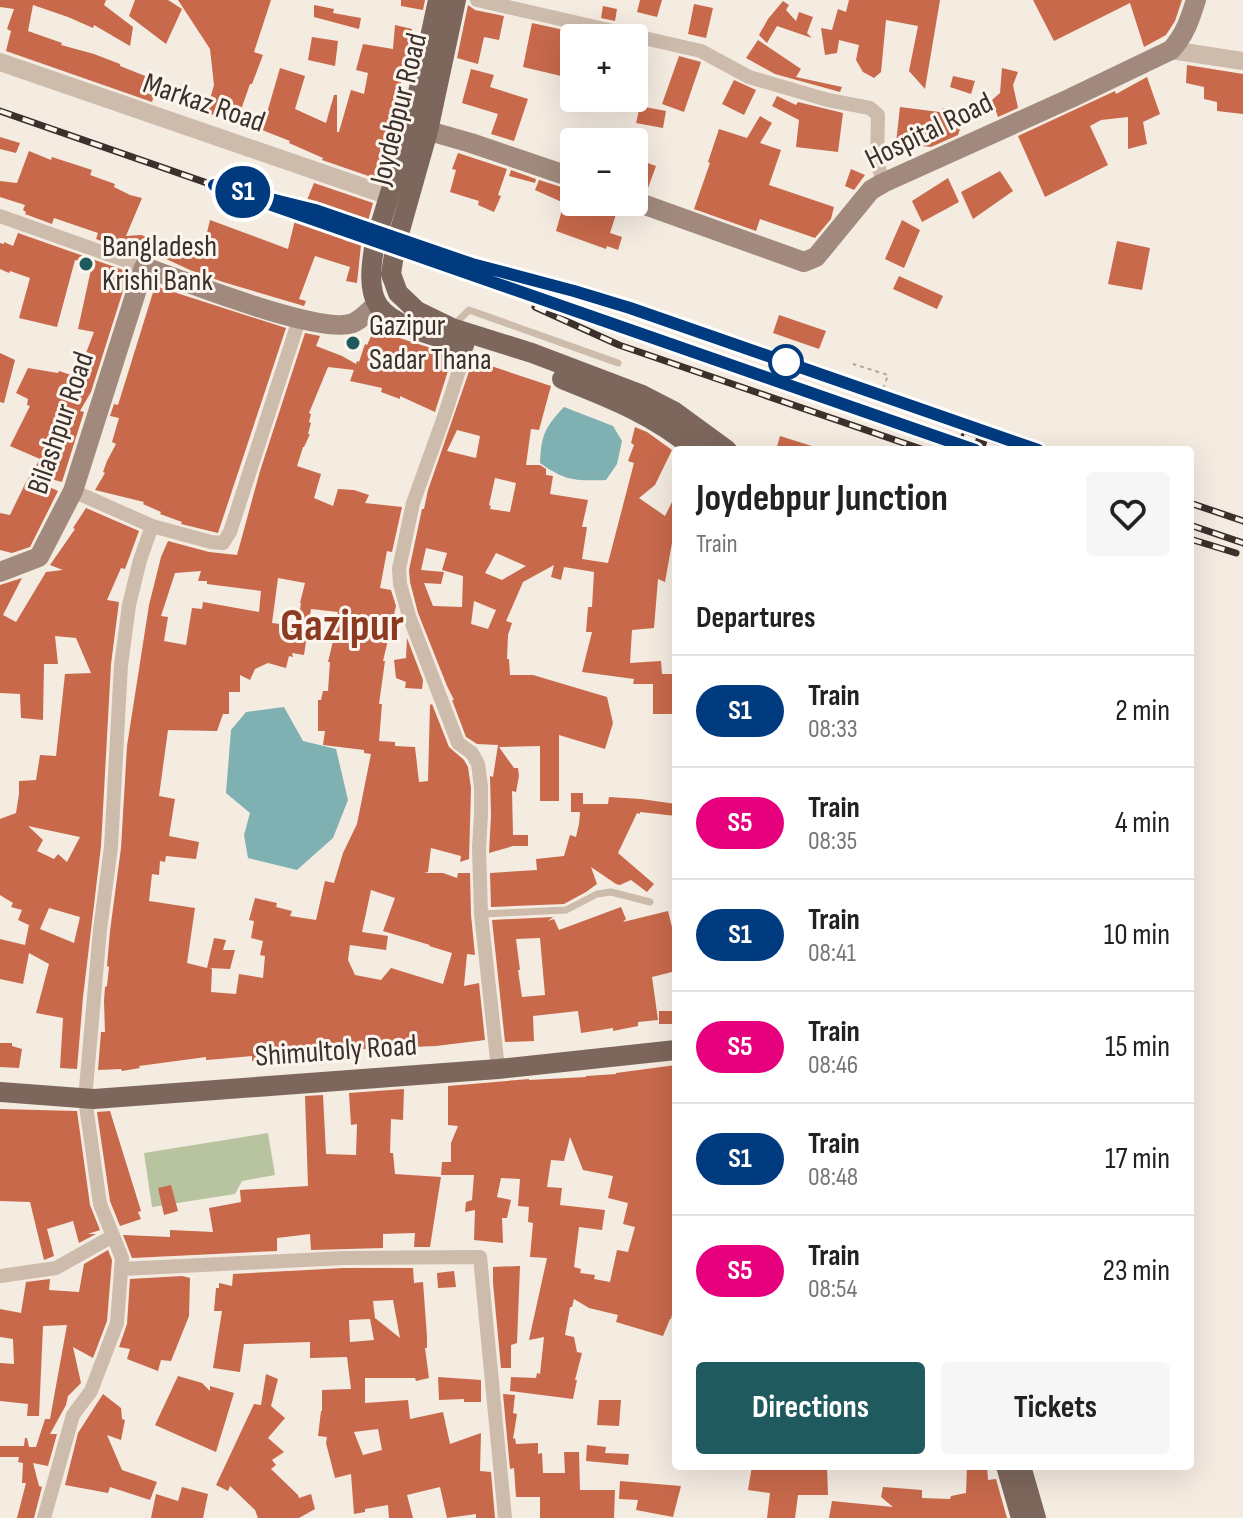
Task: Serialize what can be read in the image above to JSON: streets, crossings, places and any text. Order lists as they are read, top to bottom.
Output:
{
  "streets": {
    "main road": [
      "Joydebpur Road",
      "Hospital Road",
      "Bilashpur Road",
      "Shimultoly Road"
    ],
    "street": ["Markaz Road"]
  },
  "crossings": [
    ["Markaz Road", "Joydebpur Road"]
  ],
  "districts": ["Gazipur"],
  "places": ["Bangladesh Krishi Bank", "Gazipur Sadar Thana"],
  "page": {
    "on_map": "S1",
    "map_buttons": ["+", "−"],
    "heading": [
      ["Joydebpur Junction", "Train"],
      "Departures"
    ],
    "list": [
      {
        "mark": "S1",
        "name": "Train",
        "note": "08:33",
        "value": "2 min"
      },
      {
        "mark": "S5",
        "name": "Train",
        "note": "08:35",
        "value": "4 min"
      },
      {
        "mark": "S1",
        "name": "Train",
        "note": "08:41",
        "value": "10 min"
      },
      {
        "mark": "S5",
        "name": "Train",
        "note": "08:46",
        "value": "15 min"
      },
      {
        "mark": "S1",
        "name": "Train",
        "note": "08:48",
        "value": "17 min"
      },
      {
        "mark": "S5",
        "name": "Train",
        "note": "08:54",
        "value": "23 min"
      }
    ],
    "buttons": ["Directions", "Tickets"]
  }
}
